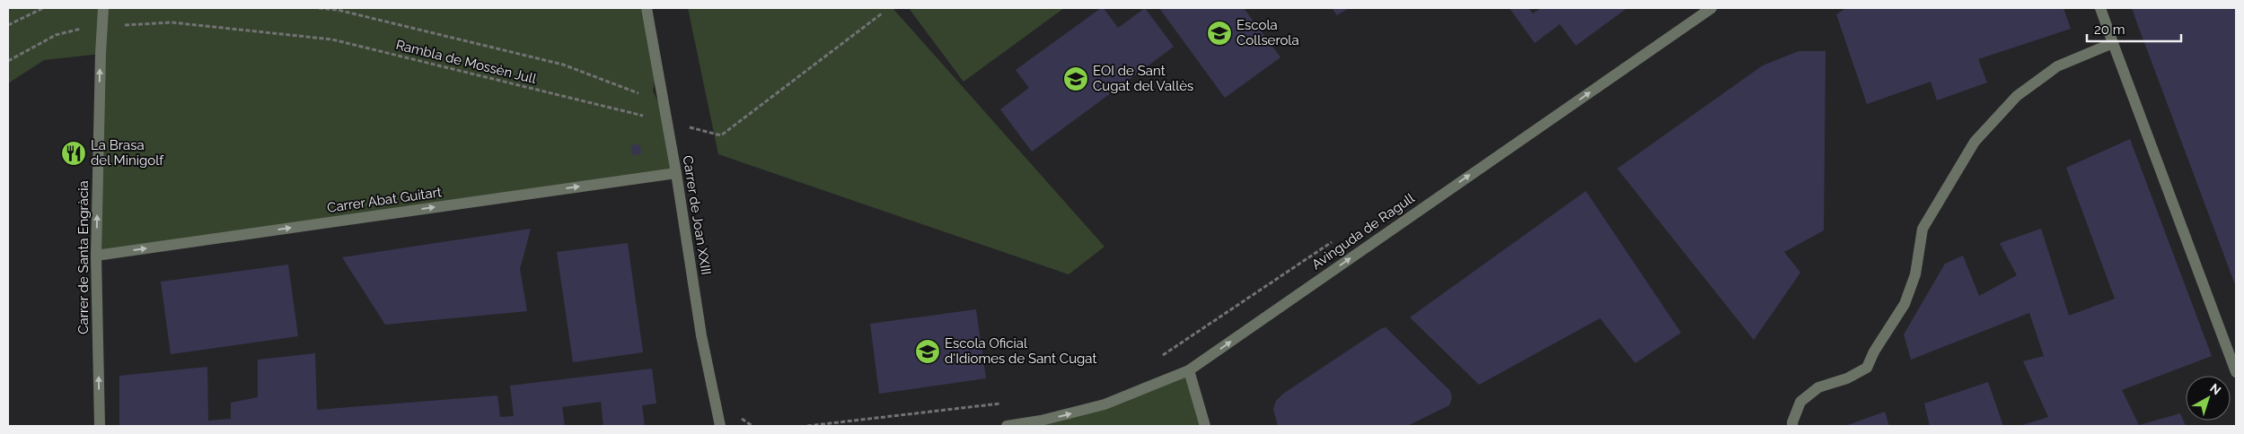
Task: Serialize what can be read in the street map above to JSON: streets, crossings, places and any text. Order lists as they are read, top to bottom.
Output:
{
  "streets": {
    "street": [
      "Carrer Abat Guitart",
      "Carrer de Joan XXIII",
      "Avinguda de Ragull",
      "Carrer de Santa Engràcia"
    ],
    "path": ["Rambla de Mossèn Jull"]
  },
  "crossings": [
    ["Rambla de Mossèn Jull", "Carrer de Joan XXIII"],
    ["Rambla de Mossèn Jull", "Carrer de Santa Engràcia"],
    ["Carrer Abat Guitart", "Carrer de Joan XXIII"],
    ["Carrer Abat Guitart", "Carrer de Santa Engràcia"]
  ],
  "one_way": ["Carrer Abat Guitart", "Avinguda de Ragull", "Carrer de Santa Engràcia"],
  "places": {
    "school or university": ["Escola Collserola", "EOI de Sant Cugat del Vallès", "Escola Oficial d'Idiomes de Sant Cugat"],
    "restaurant": ["La Brasa del Minigolf"]
  },
  "scale_bar": "20 m",
  "north": "top right"
}
